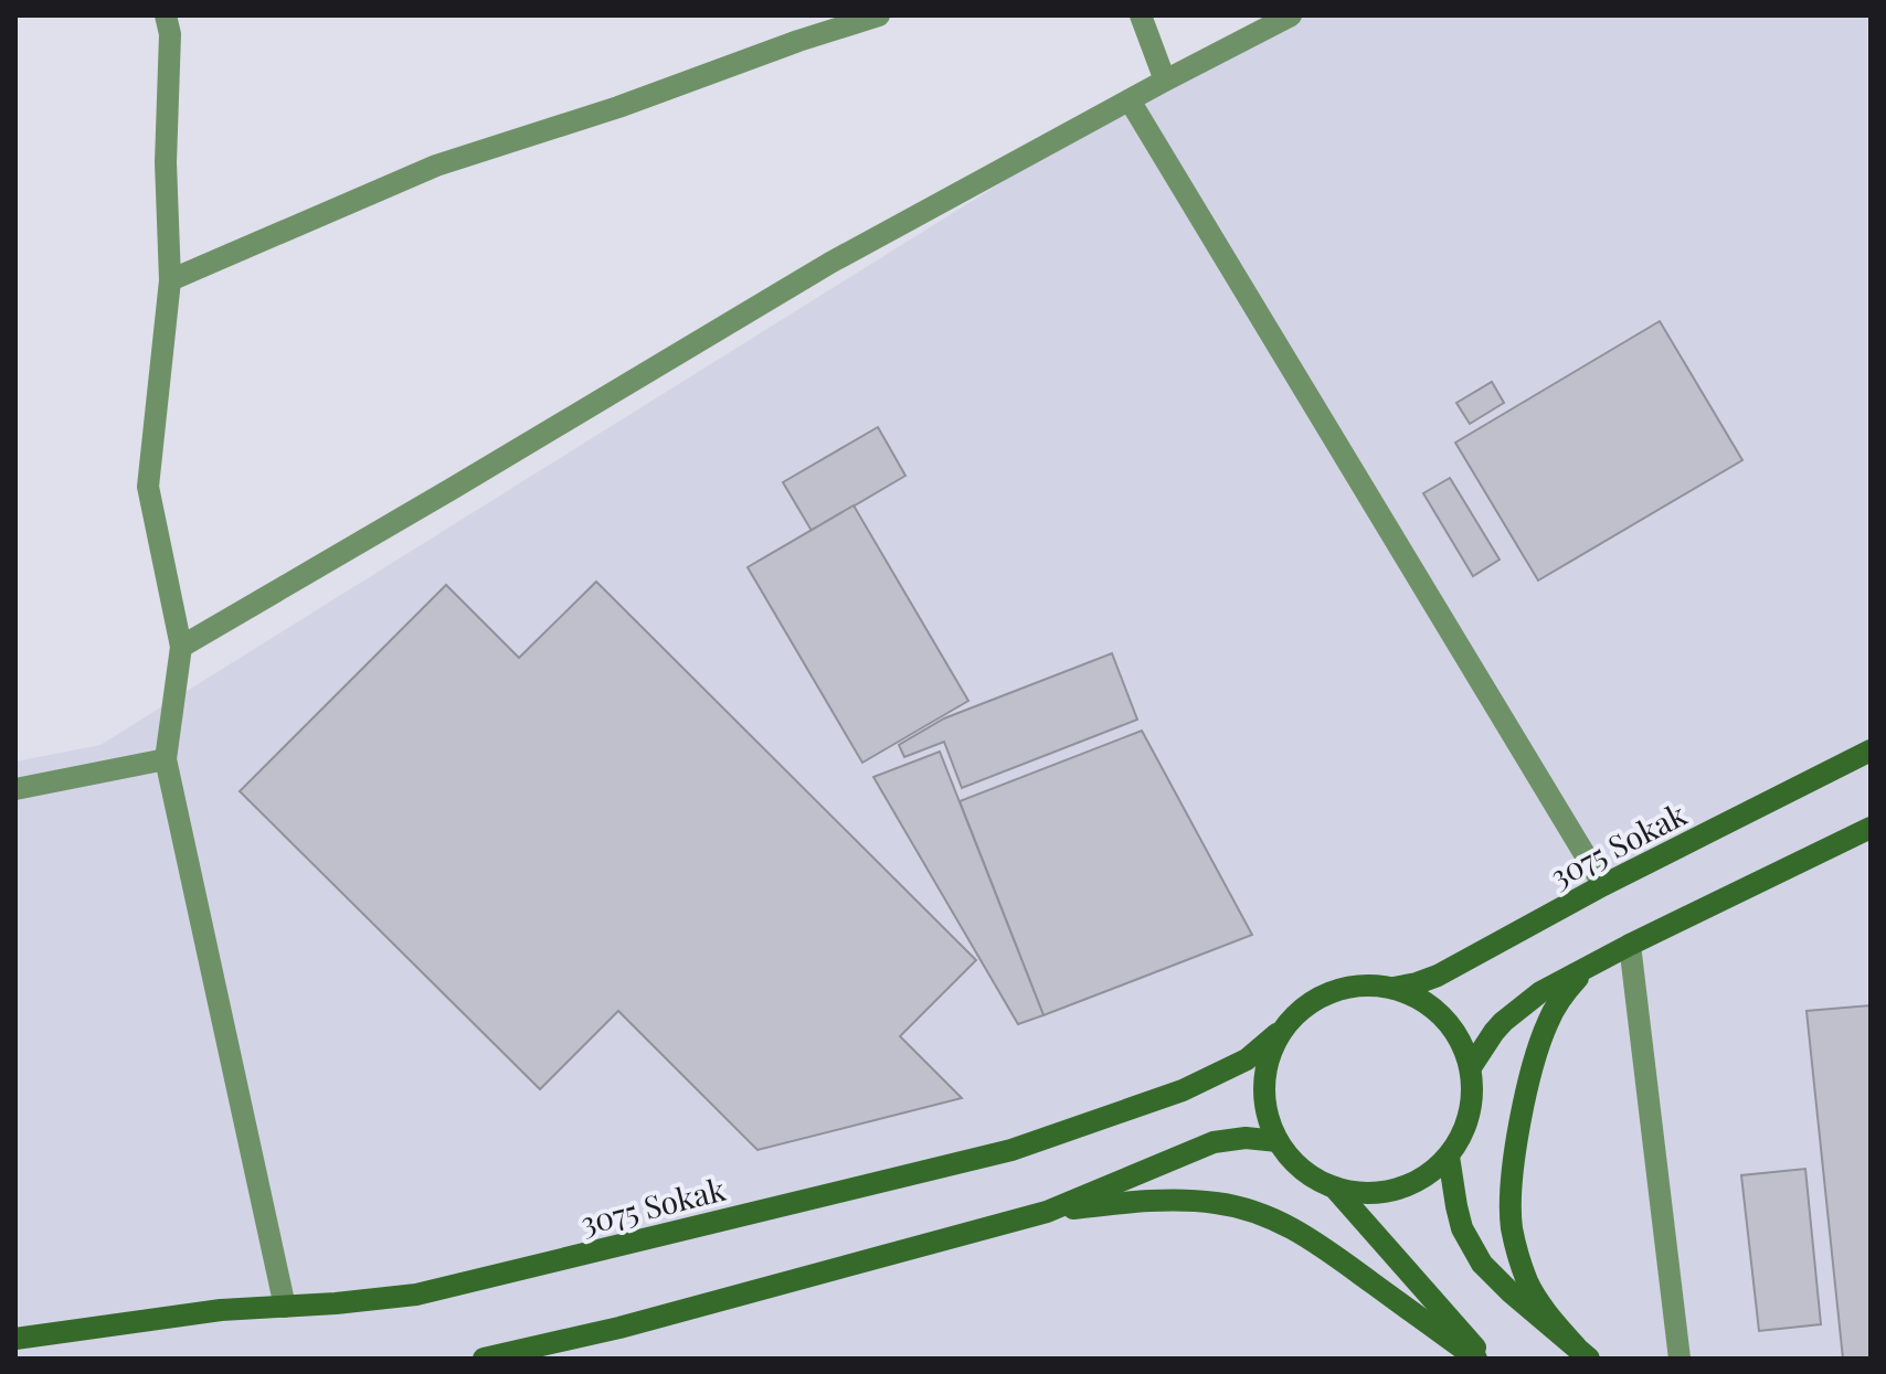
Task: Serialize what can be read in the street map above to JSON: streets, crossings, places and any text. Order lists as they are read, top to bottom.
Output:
{
  "streets": {
    "street": ["3075 Sokak"]
  }
}
